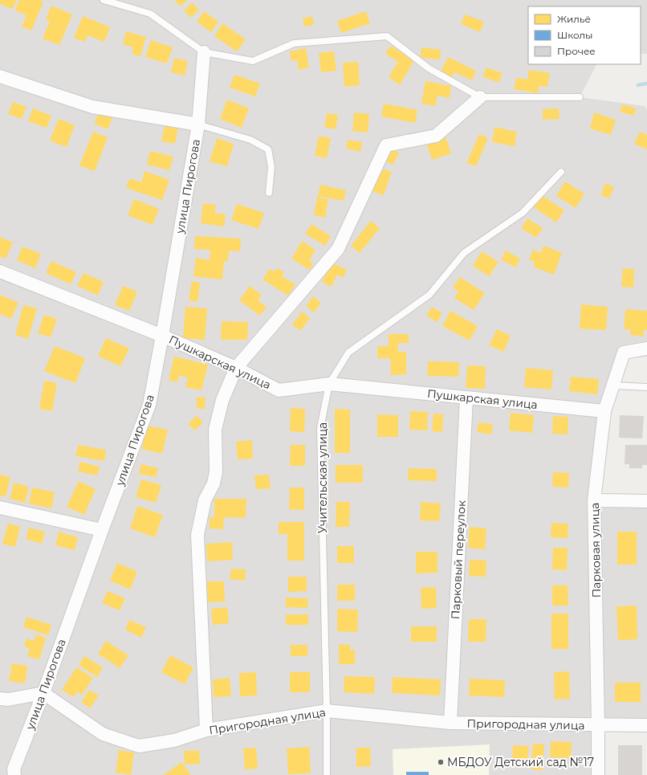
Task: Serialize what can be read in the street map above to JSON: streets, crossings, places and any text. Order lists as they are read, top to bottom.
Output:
{
  "streets": {
    "street": [
      "улица Пирогова",
      "Пушкарская улица",
      "Парковая улица",
      "Парковый переулок",
      "Пригородная улица"
    ],
    "lane": ["Учительская улица"]
  },
  "crossings": [
    ["улица Пирогова", "Пушкарская улица"],
    ["улица Пирогова", "Пригородная улица"],
    ["Пушкарская улица", "Учительская улица"],
    ["Пушкарская улица", "Парковая улица"],
    ["Пушкарская улица", "Парковый переулок"],
    ["Учительская улица", "Пригородная улица"],
    ["Парковая улица", "Пригородная улица"],
    ["Парковый переулок", "Пригородная улица"]
  ],
  "places": ["МБДОУ Детский сад №17"],
  "legend": ["Жильё", "Школы", "Прочее"]
}
